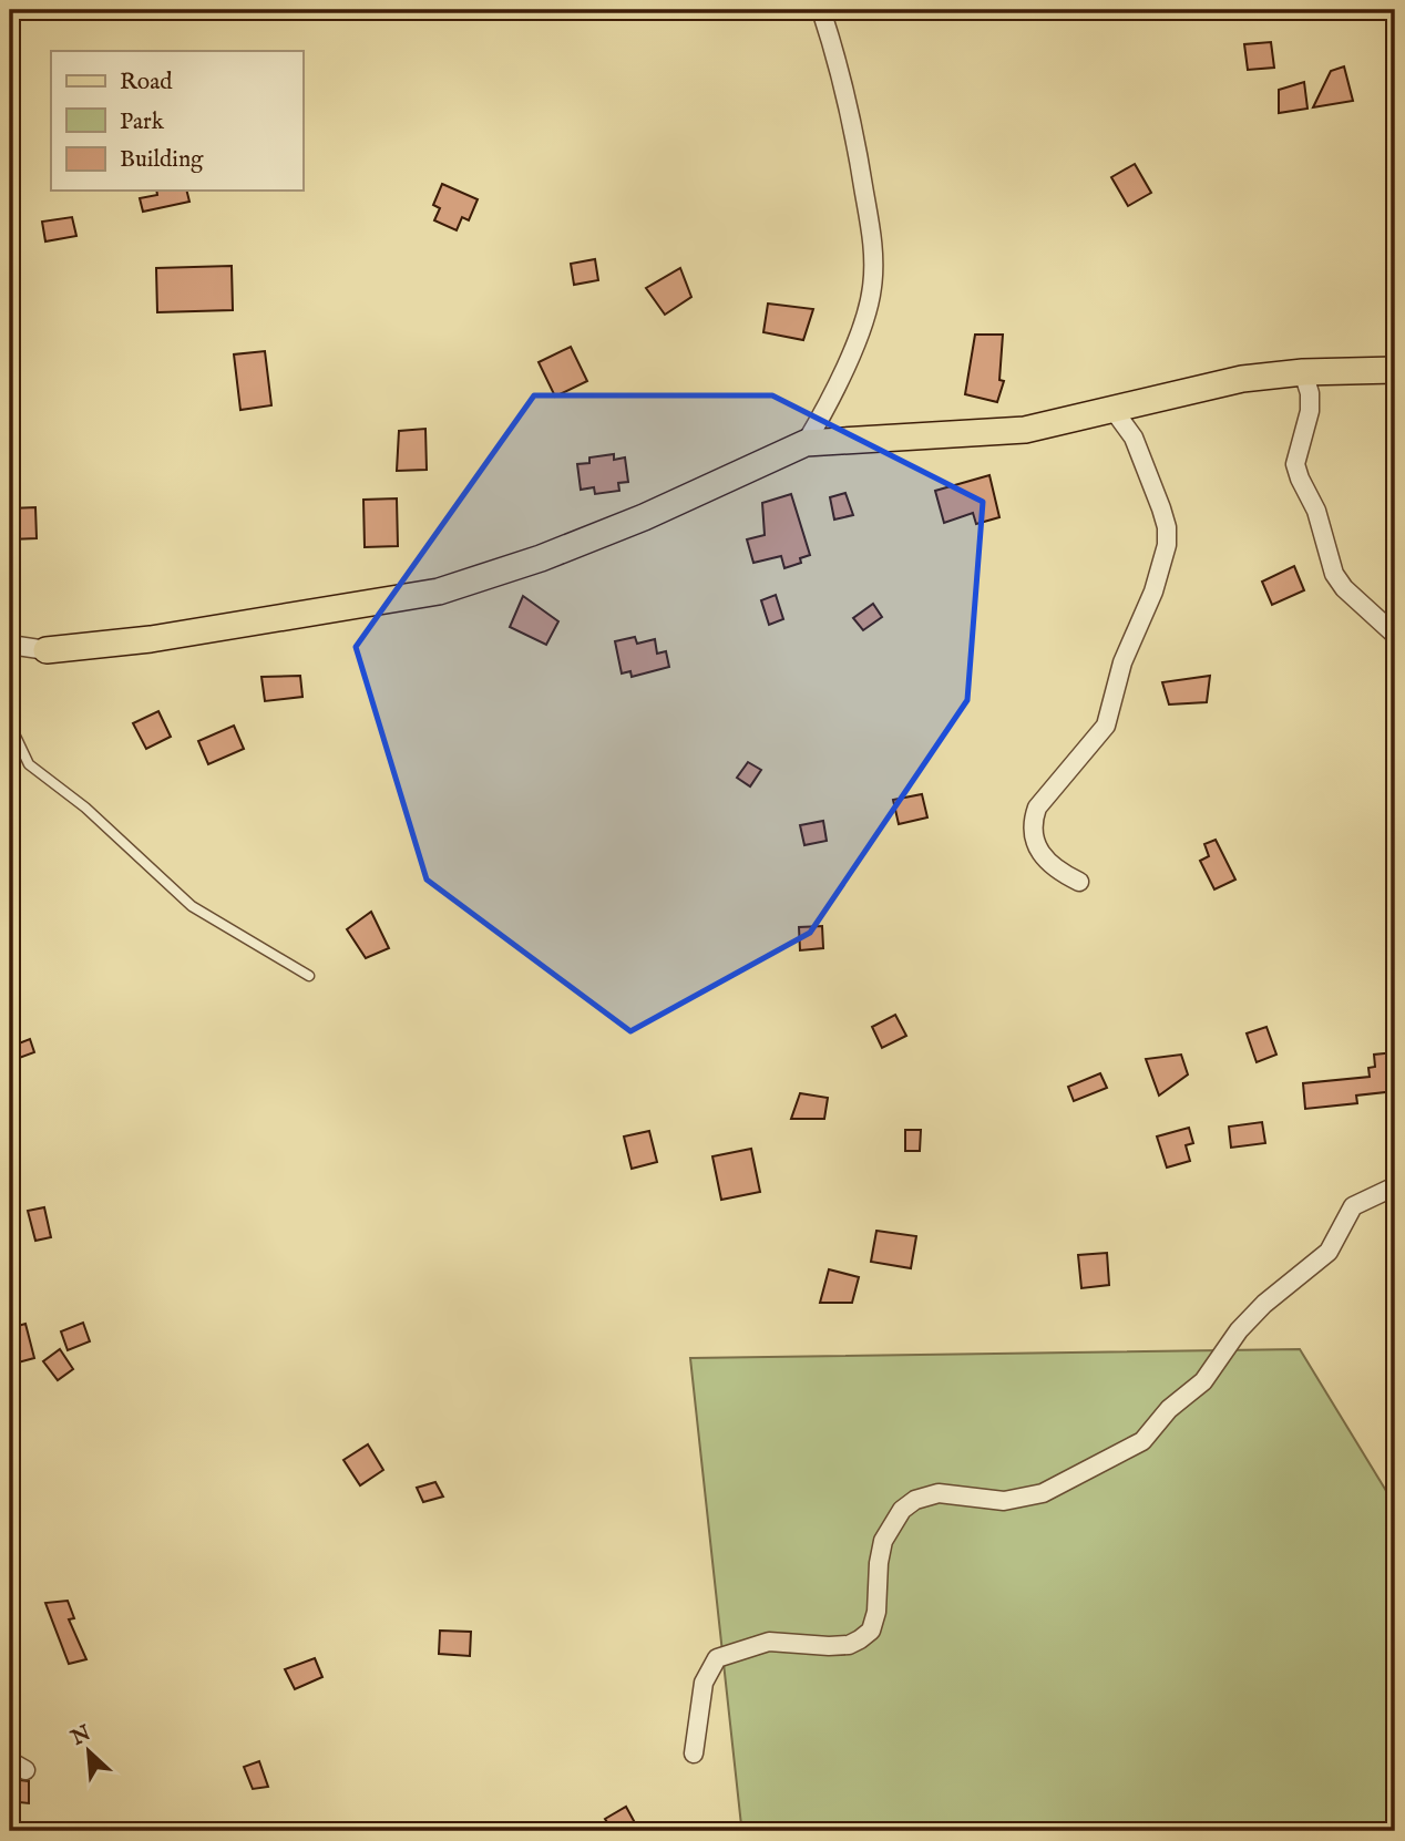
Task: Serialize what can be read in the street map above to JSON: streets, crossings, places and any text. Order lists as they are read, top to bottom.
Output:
{
  "legend": ["Road", "Park", "Building"],
  "north": "top left"
}
